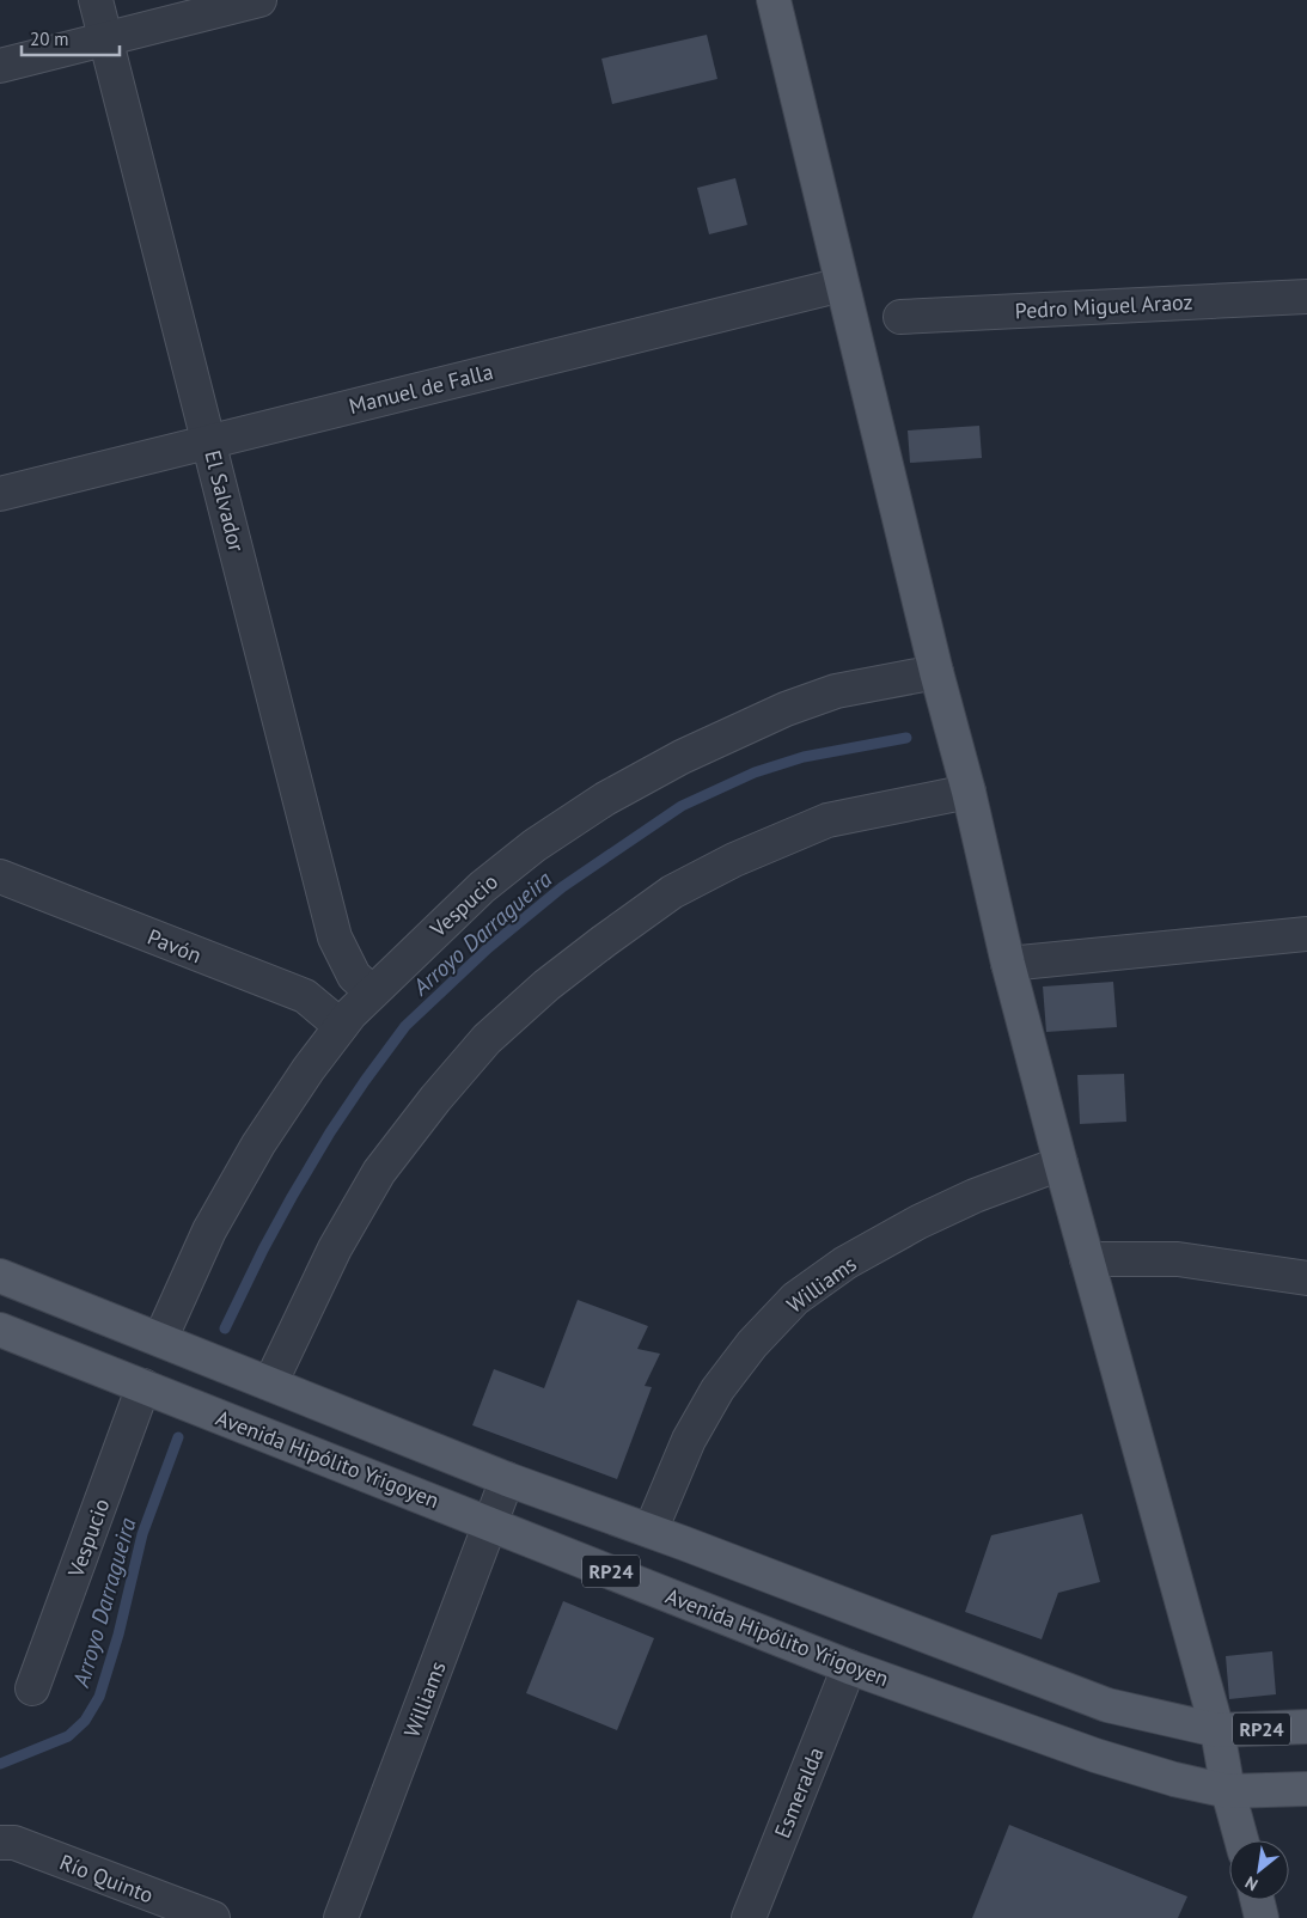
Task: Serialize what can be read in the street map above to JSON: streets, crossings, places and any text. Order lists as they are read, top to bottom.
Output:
{
  "streets": {
    "main road": ["Avenida Hipólito Yrigoyen", "RP24"],
    "street": [
      "Pedro Miguel Araoz",
      "Manuel de Falla",
      "El Salvador",
      "Vespucio",
      "Pavón",
      "Williams",
      "Esmeralda",
      "Río Quinto"
    ]
  },
  "crossings": [
    ["Manuel de Falla", "El Salvador"],
    ["El Salvador", "Vespucio"],
    ["Vespucio", "Pavón"],
    ["Vespucio", "Avenida Hipólito Yrigoyen"],
    ["Vespucio", "RP24"],
    ["Williams", "Avenida Hipólito Yrigoyen"],
    ["Williams", "RP24"],
    ["Avenida Hipólito Yrigoyen", "RP24"],
    ["Avenida Hipólito Yrigoyen", "Esmeralda"]
  ],
  "water": ["Arroyo Darragueira"],
  "scale_bar": "20 m",
  "north": "bottom left"
}
